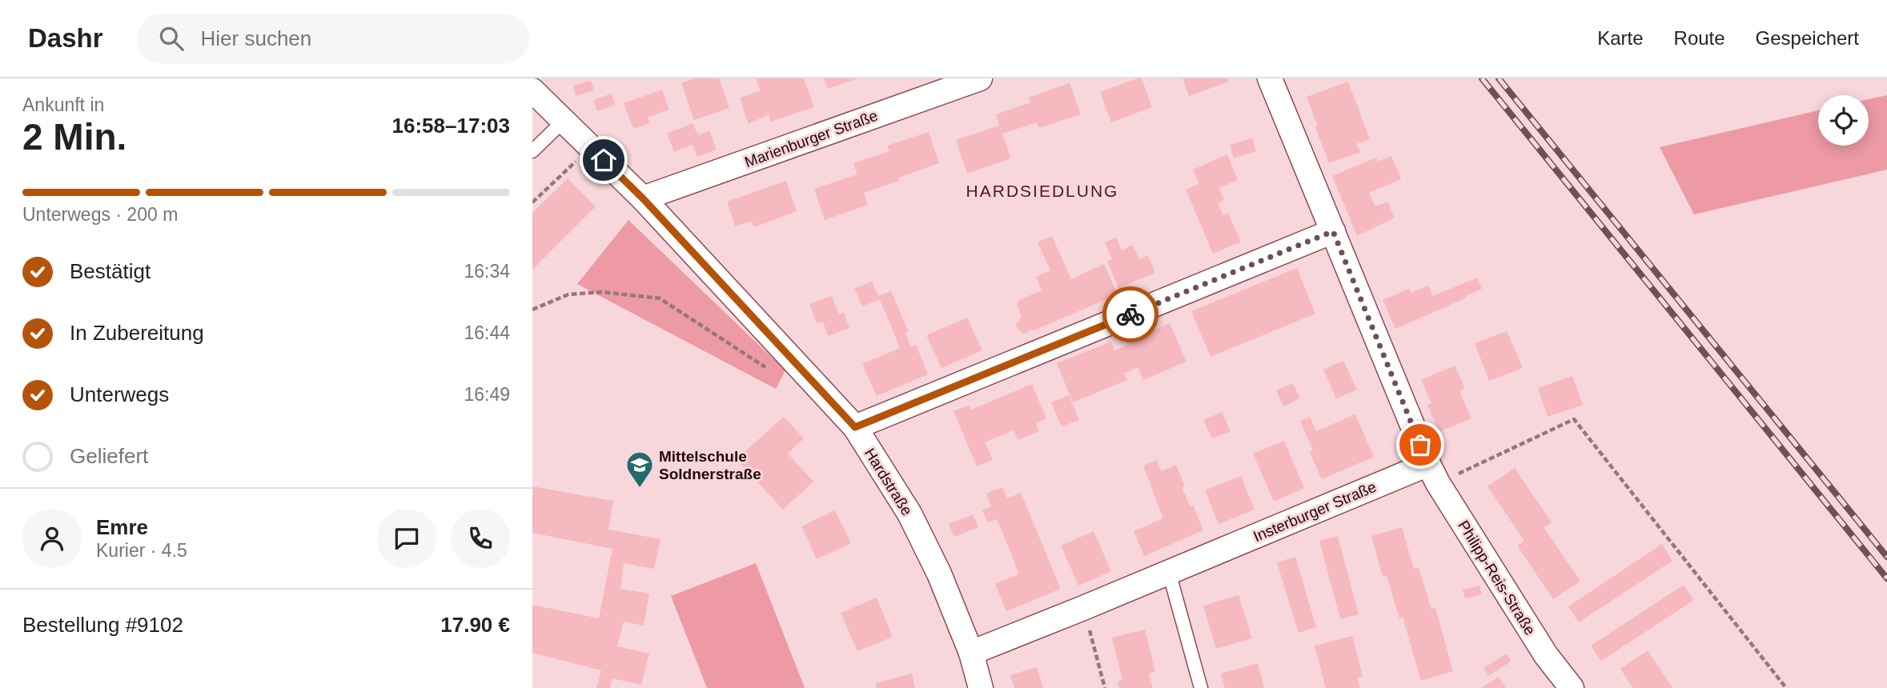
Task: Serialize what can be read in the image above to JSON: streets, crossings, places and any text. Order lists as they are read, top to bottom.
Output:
{
  "streets": {
    "street": [
      "Marienburger Straße",
      "Hardstraße",
      "Insterburger Straße",
      "Philipp-Reis-Straße"
    ]
  },
  "crossings": [
    ["Marienburger Straße", "Hardstraße"],
    ["Hardstraße", "Insterburger Straße"],
    ["Insterburger Straße", "Philipp-Reis-Straße"]
  ],
  "districts": ["HARDSIEDLUNG"],
  "places": {
    "school or university": ["Mittelschule Soldnerstraße"]
  },
  "page": {
    "header": "Dashr",
    "search": "Hier suchen",
    "nav": ["Karte", "Route", "Gespeichert"],
    "heading": ["2 Min.", "Ankunft in", "16:58–17:03"],
    "panel": [
      "Emre",
      "Kurier · 4.5",
      "Bestellung #9102",
      "17.90 €"
    ],
    "bar": "Unterwegs · 200 m",
    "list": [
      ["Bestätigt", "16:34"],
      ["In Zubereitung", "16:44"],
      ["Unterwegs", "16:49"],
      "Geliefert"
    ]
  }
}
